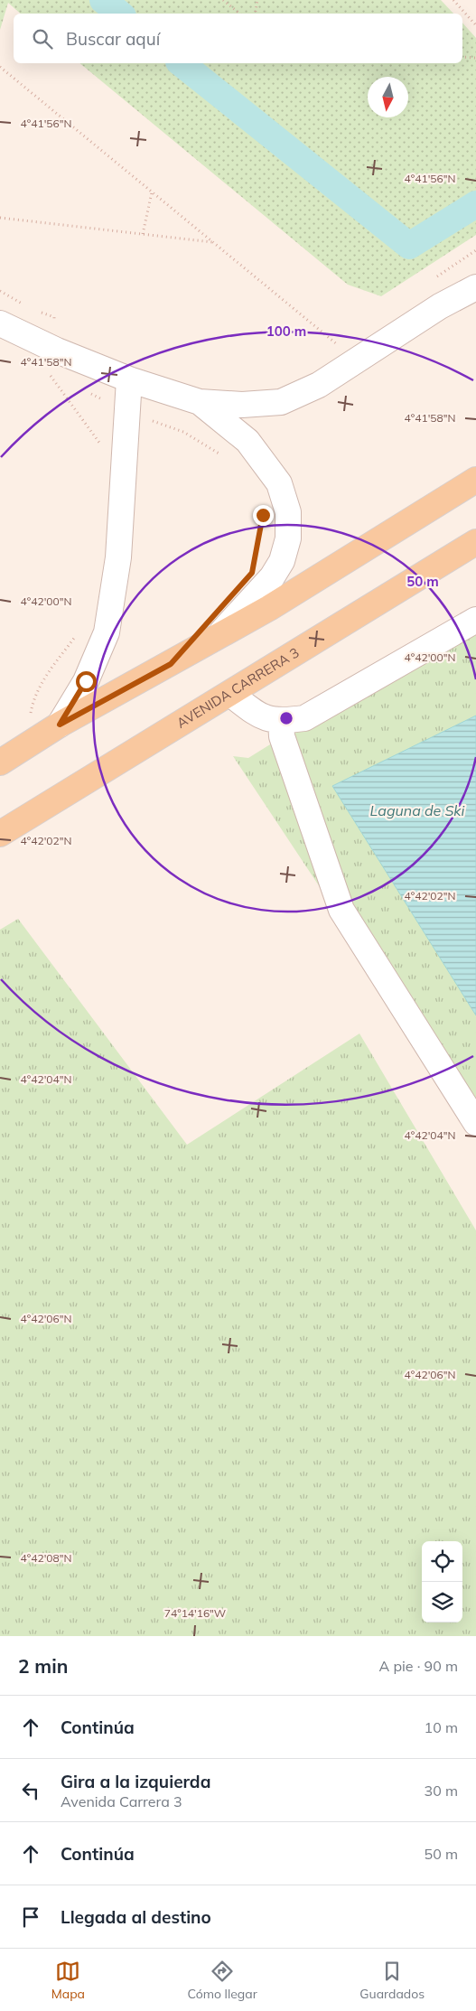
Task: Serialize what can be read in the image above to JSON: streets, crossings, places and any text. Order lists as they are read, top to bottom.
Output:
{
  "streets": {
    "main road": ["AVENIDA CARRERA 3"]
  },
  "water": ["Laguna de Ski"],
  "north": "bottom",
  "page": {
    "search": "Buscar aquí",
    "heading": ["2 min", "A pie · 90 m"],
    "list": [
      ["Continúa", "10 m"],
      ["Gira a la izquierda", "Avenida Carrera 3", "30 m"],
      ["Continúa", "50 m"],
      "Llegada al destino"
    ],
    "nav": ["Mapa", "Cómo llegar", "Guardados"]
  },
  "coordinates": [
    "4°41'56\"N",
    "4°41'58\"N",
    "4°42'00\"N",
    "4°42'02\"N",
    "4°42'04\"N",
    "4°42'06\"N",
    "4°42'08\"N",
    "74°14'16\"W"
  ],
  "rings": ["100 m", "50 m"]
}
